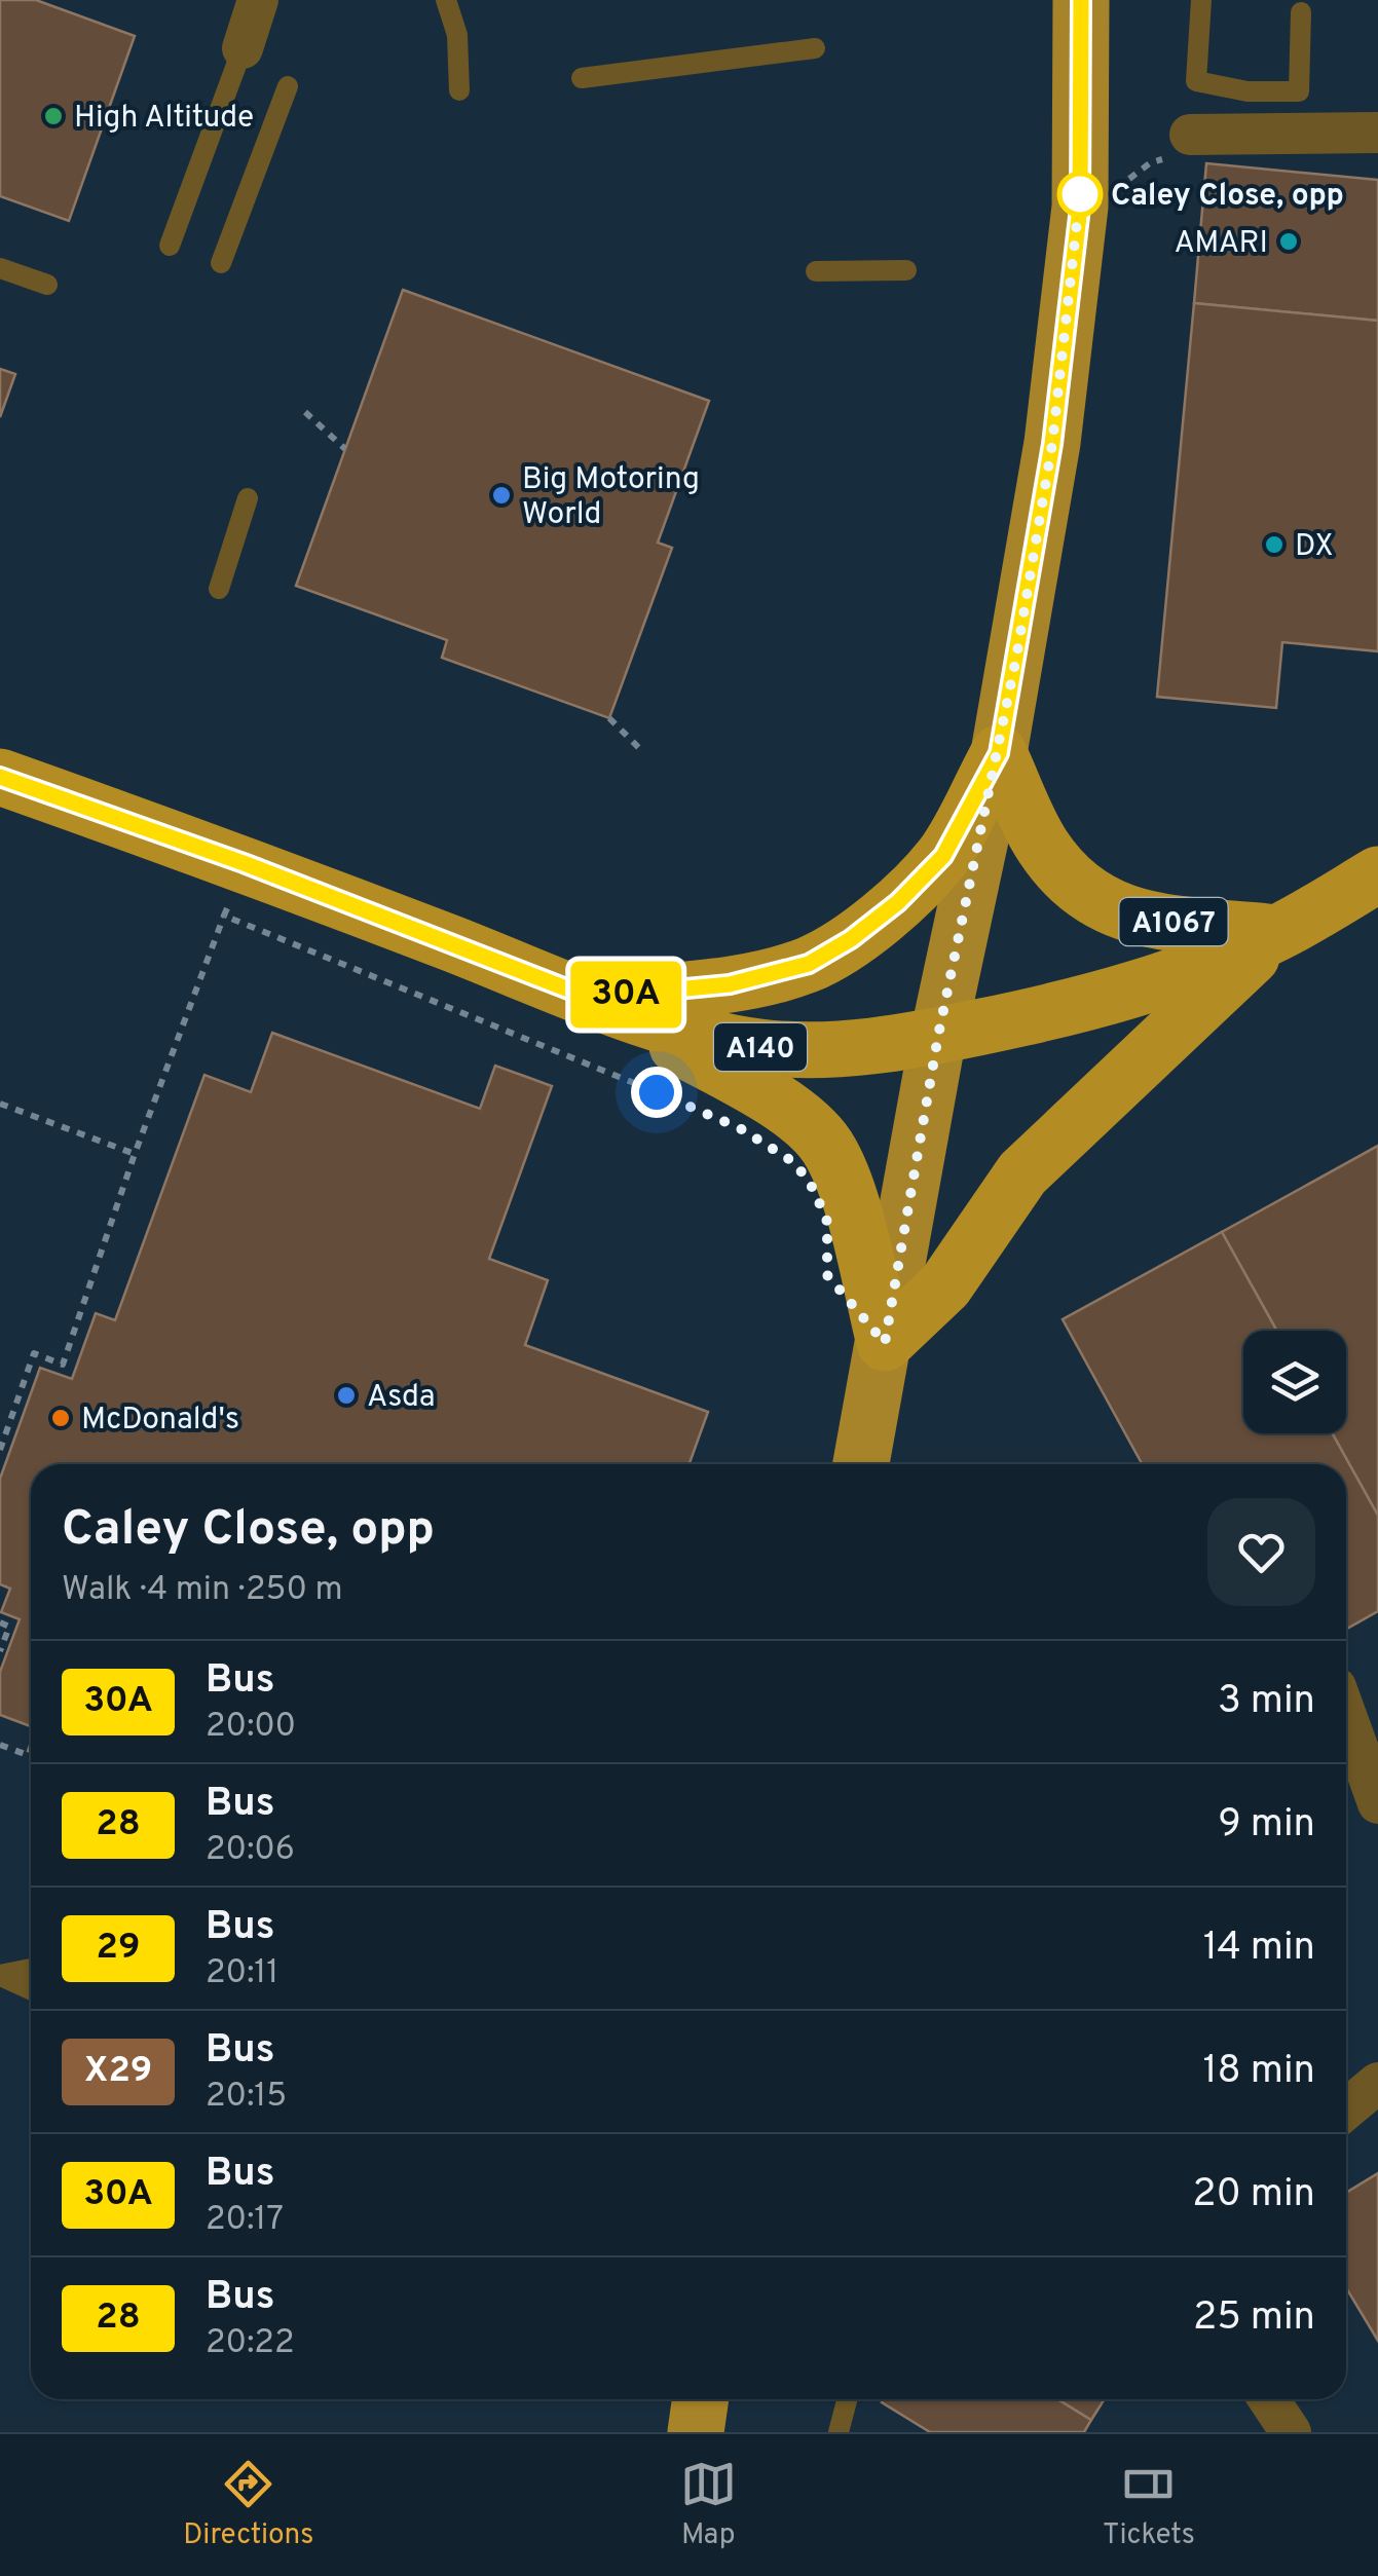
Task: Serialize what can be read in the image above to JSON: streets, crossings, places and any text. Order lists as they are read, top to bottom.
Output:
{
  "streets": {
    "highway": ["A1067", "A140"]
  },
  "crossings": [
    ["A1067", "A140"]
  ],
  "places": [
    "High Altitude",
    "Caley Close, opp",
    "AMARI",
    "Big Motoring World",
    "DX",
    "Asda",
    "McDonald's"
  ],
  "lines": ["bus line 30A"],
  "page": {
    "on_map": "30A",
    "heading": ["Caley Close, opp", "Walk · 4 min · 250 m"],
    "list": [
      {
        "mark": "30A",
        "name": "Bus",
        "note": "20:00",
        "value": "3 min"
      },
      {
        "mark": "28",
        "name": "Bus",
        "note": "20:06",
        "value": "9 min"
      },
      {
        "mark": "29",
        "name": "Bus",
        "note": "20:11",
        "value": "14 min"
      },
      {
        "mark": "X29",
        "name": "Bus",
        "note": "20:15",
        "value": "18 min"
      },
      {
        "mark": "30A",
        "name": "Bus",
        "note": "20:17",
        "value": "20 min"
      },
      {
        "mark": "28",
        "name": "Bus",
        "note": "20:22",
        "value": "25 min"
      }
    ],
    "tabs": ["Directions", "Map", "Tickets"]
  }
}
